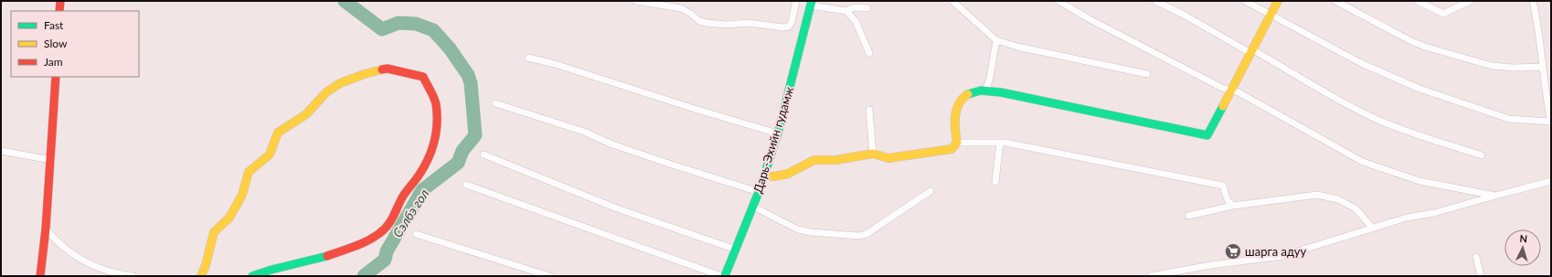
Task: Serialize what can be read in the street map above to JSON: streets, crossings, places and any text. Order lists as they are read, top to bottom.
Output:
{
  "streets": {
    "street": ["Дарь-Эхийн гудамж"]
  },
  "water": ["Сэлбэ гол"],
  "places": {
    "supermarket": ["шарга адуу"]
  },
  "legend": ["Fast", "Slow", "Jam"],
  "north": "top"
}
